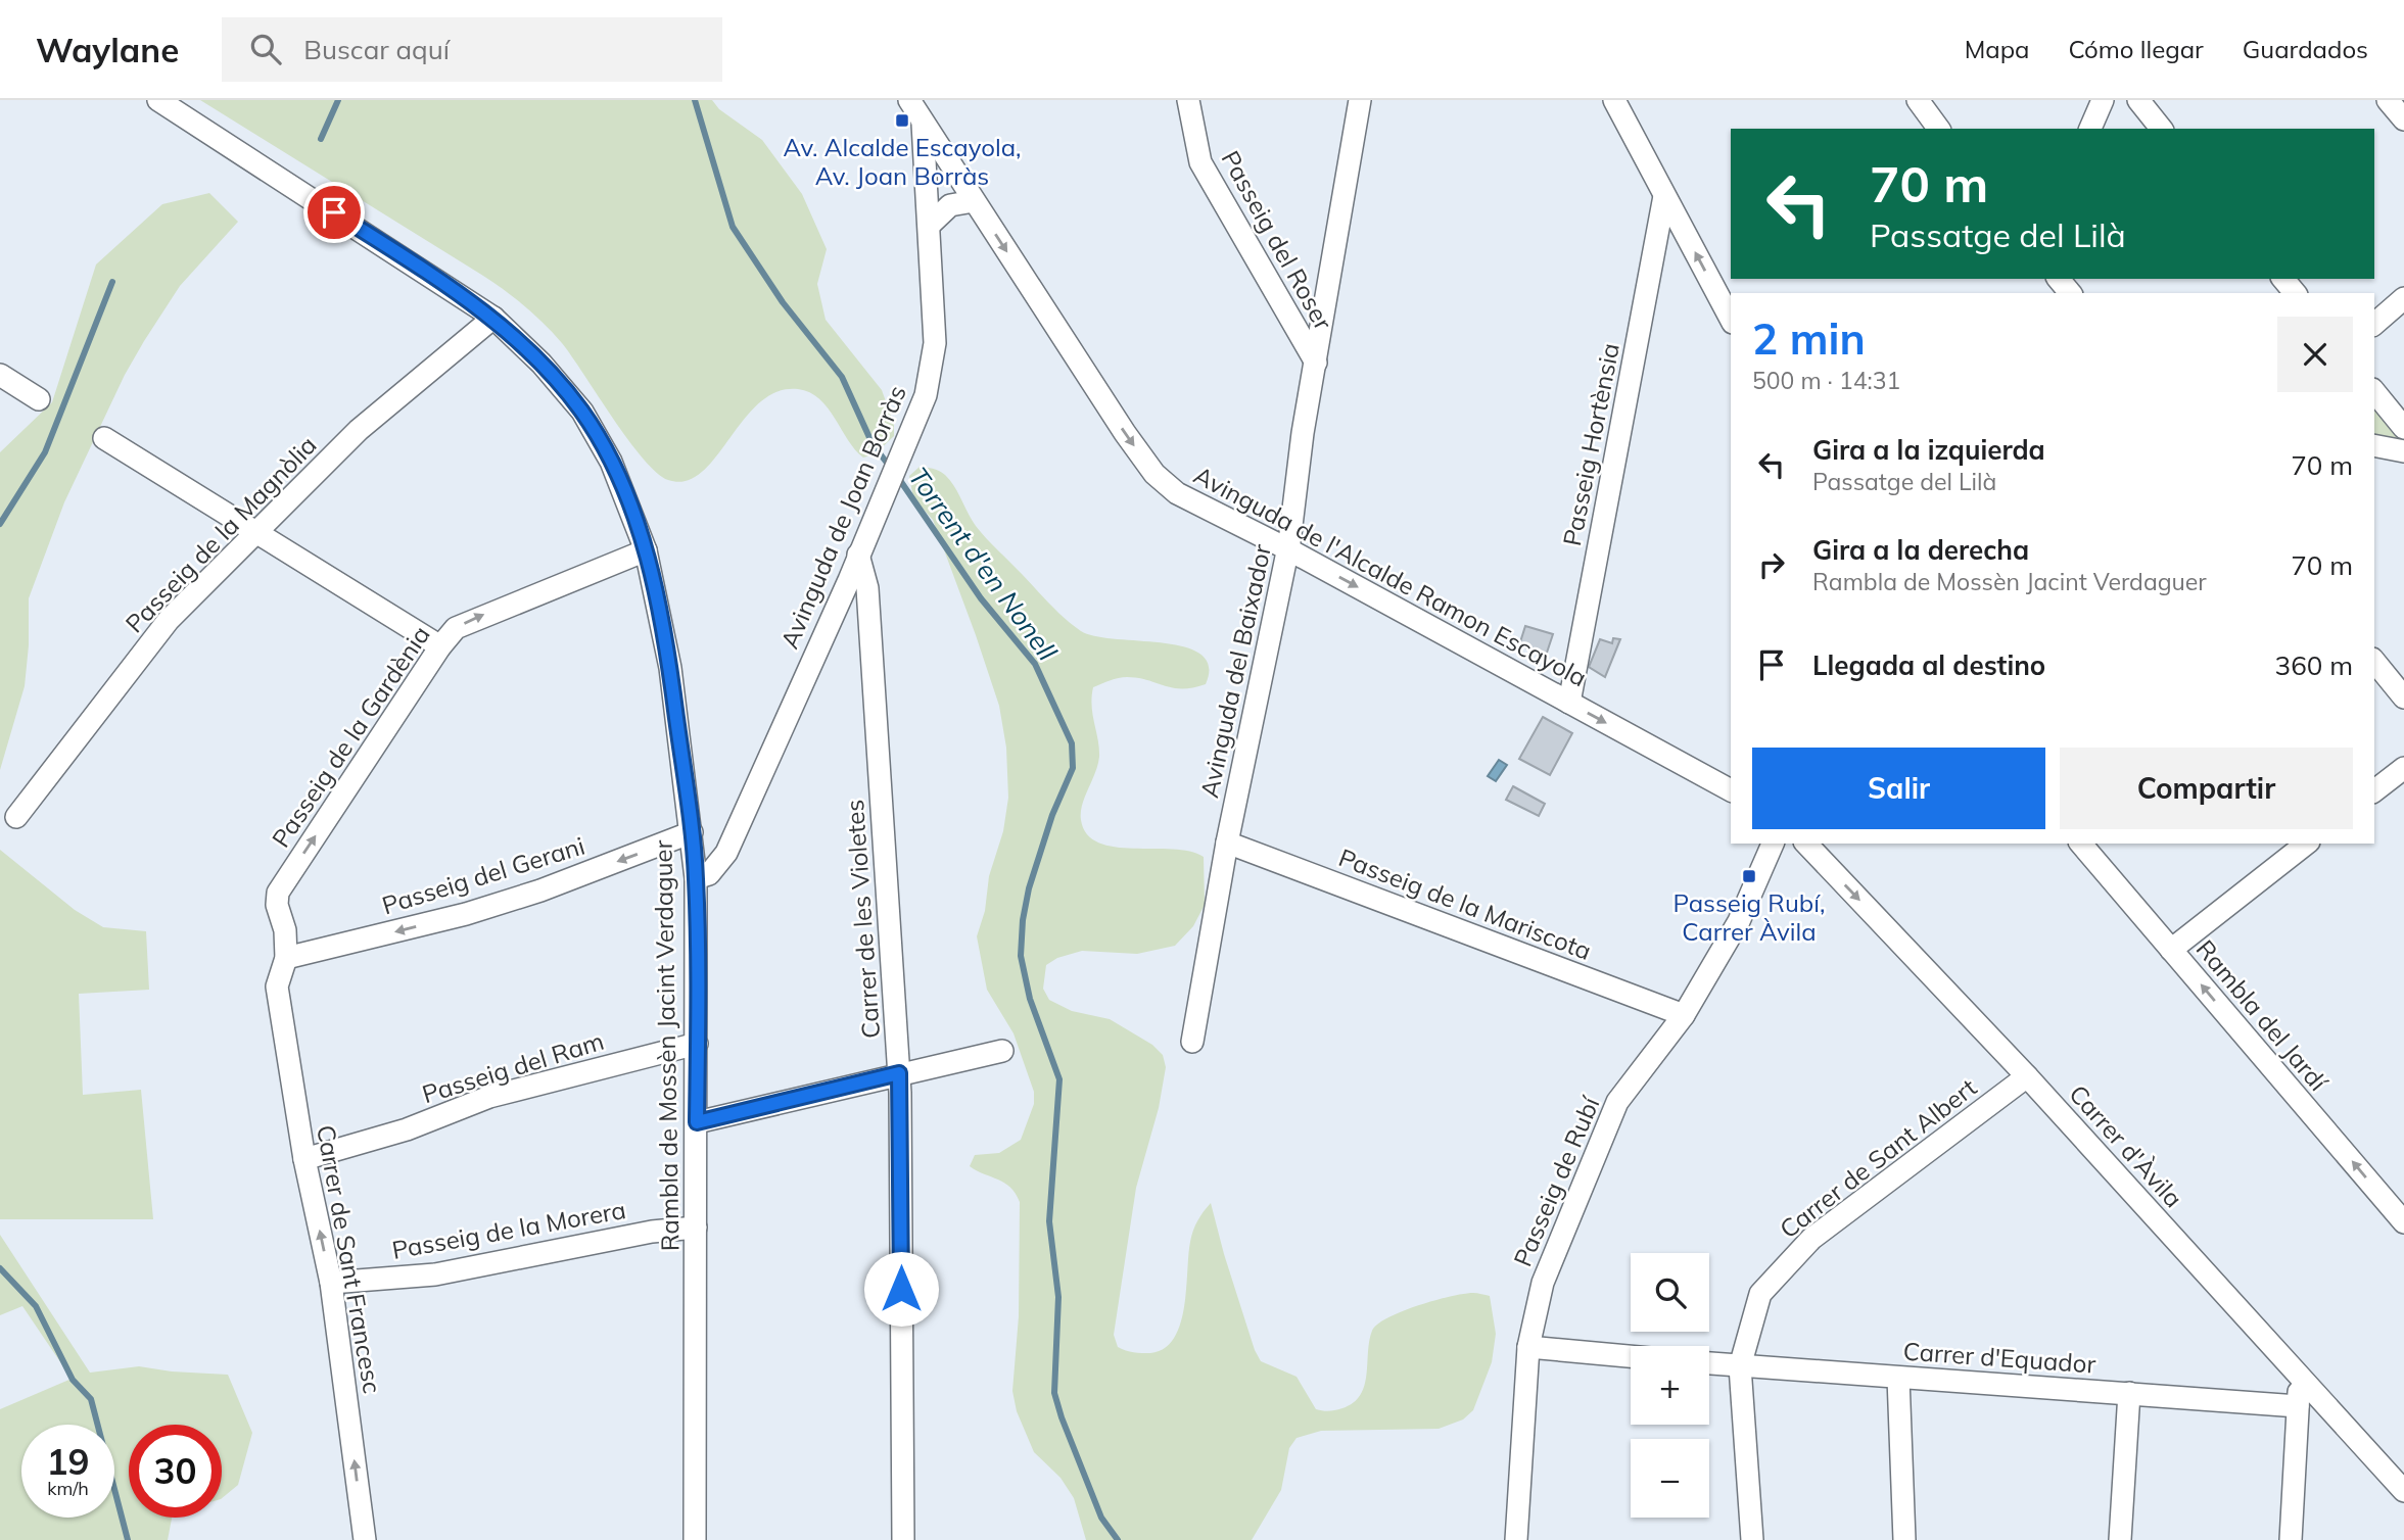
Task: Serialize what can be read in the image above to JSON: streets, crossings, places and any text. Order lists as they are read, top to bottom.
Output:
{
  "streets": {
    "street": [
      "Passeig del Roser",
      "Passeig Hortènsia",
      "Avinguda de Joan Borràs",
      "Passeig de la Magnòlia",
      "Avinguda de l'Alcalde Ramon Escayola",
      "Avinguda del Baixador",
      "Passeig de la Gardènia",
      "Passeig del Gerani",
      "Passeig de la Mariscota",
      "Carrer de les Violetes",
      "Rambla del Jardí",
      "Rambla de Mossèn Jacint Verdaguer",
      "Passeig del Ram",
      "Carrer d'Àvila",
      "Carrer de Sant Albert",
      "Passeig de Rubí",
      "Passeig de la Morera",
      "Carrer de Sant Francesc",
      "Carrer d'Equador"
    ]
  },
  "crossings": [
    ["Passeig del Roser", "Avinguda del Baixador"],
    ["Passeig Hortènsia", "Avinguda de l'Alcalde Ramon Escayola"],
    ["Avinguda de Joan Borràs", "Avinguda de l'Alcalde Ramon Escayola"],
    ["Avinguda de Joan Borràs", "Carrer de les Violetes"],
    ["Avinguda de Joan Borràs", "Rambla de Mossèn Jacint Verdaguer"],
    ["Passeig de la Magnòlia", "Rambla de Mossèn Jacint Verdaguer"],
    ["Avinguda de l'Alcalde Ramon Escayola", "Avinguda del Baixador"],
    ["Avinguda del Baixador", "Passeig de la Mariscota"],
    ["Passeig de la Gardènia", "Passeig del Gerani"],
    ["Passeig de la Gardènia", "Rambla de Mossèn Jacint Verdaguer"],
    ["Passeig de la Gardènia", "Carrer de Sant Francesc"],
    ["Passeig del Gerani", "Rambla de Mossèn Jacint Verdaguer"],
    ["Passeig del Gerani", "Carrer de Sant Francesc"],
    ["Passeig de la Mariscota", "Passeig de Rubí"],
    ["Rambla de Mossèn Jacint Verdaguer", "Passeig del Ram"],
    ["Rambla de Mossèn Jacint Verdaguer", "Passeig de la Morera"],
    ["Passeig del Ram", "Carrer de Sant Francesc"],
    ["Carrer d'Àvila", "Carrer de Sant Albert"],
    ["Carrer de Sant Albert", "Carrer d'Equador"],
    ["Passeig de la Morera", "Carrer de Sant Francesc"]
  ],
  "one_way": [
    "Avinguda de l'Alcalde Ramon Escayola",
    "Passeig de la Gardènia",
    "Passeig del Gerani",
    "Rambla del Jardí",
    "Carrer d'Àvila",
    "Carrer de Sant Francesc"
  ],
  "water": ["Torrent d'en Nonell"],
  "places": {
    "transit": ["Av. Alcalde Escayola, Av. Joan Borràs", "Passeig Rubí, Carrer Àvila"]
  },
  "page": {
    "header": "Waylane",
    "search": "Buscar aquí",
    "nav": ["Mapa", "Cómo llegar", "Guardados"],
    "turn": ["70 m", "Passatge del Lilà"],
    "heading": ["2 min", "500 m · 14:31"],
    "list": [
      {
        "name": "Gira a la izquierda",
        "note": "Passatge del Lilà",
        "value": "70 m"
      },
      {
        "name": "Gira a la derecha",
        "note": "Rambla de Mossèn Jacint Verdaguer",
        "value": "70 m"
      },
      {
        "name": "Llegada al destino",
        "value": "360 m"
      }
    ],
    "buttons": ["Salir", "Compartir"],
    "map_buttons": ["+", "−"],
    "speed": "19 km/h",
    "limit": "30"
  }
}
